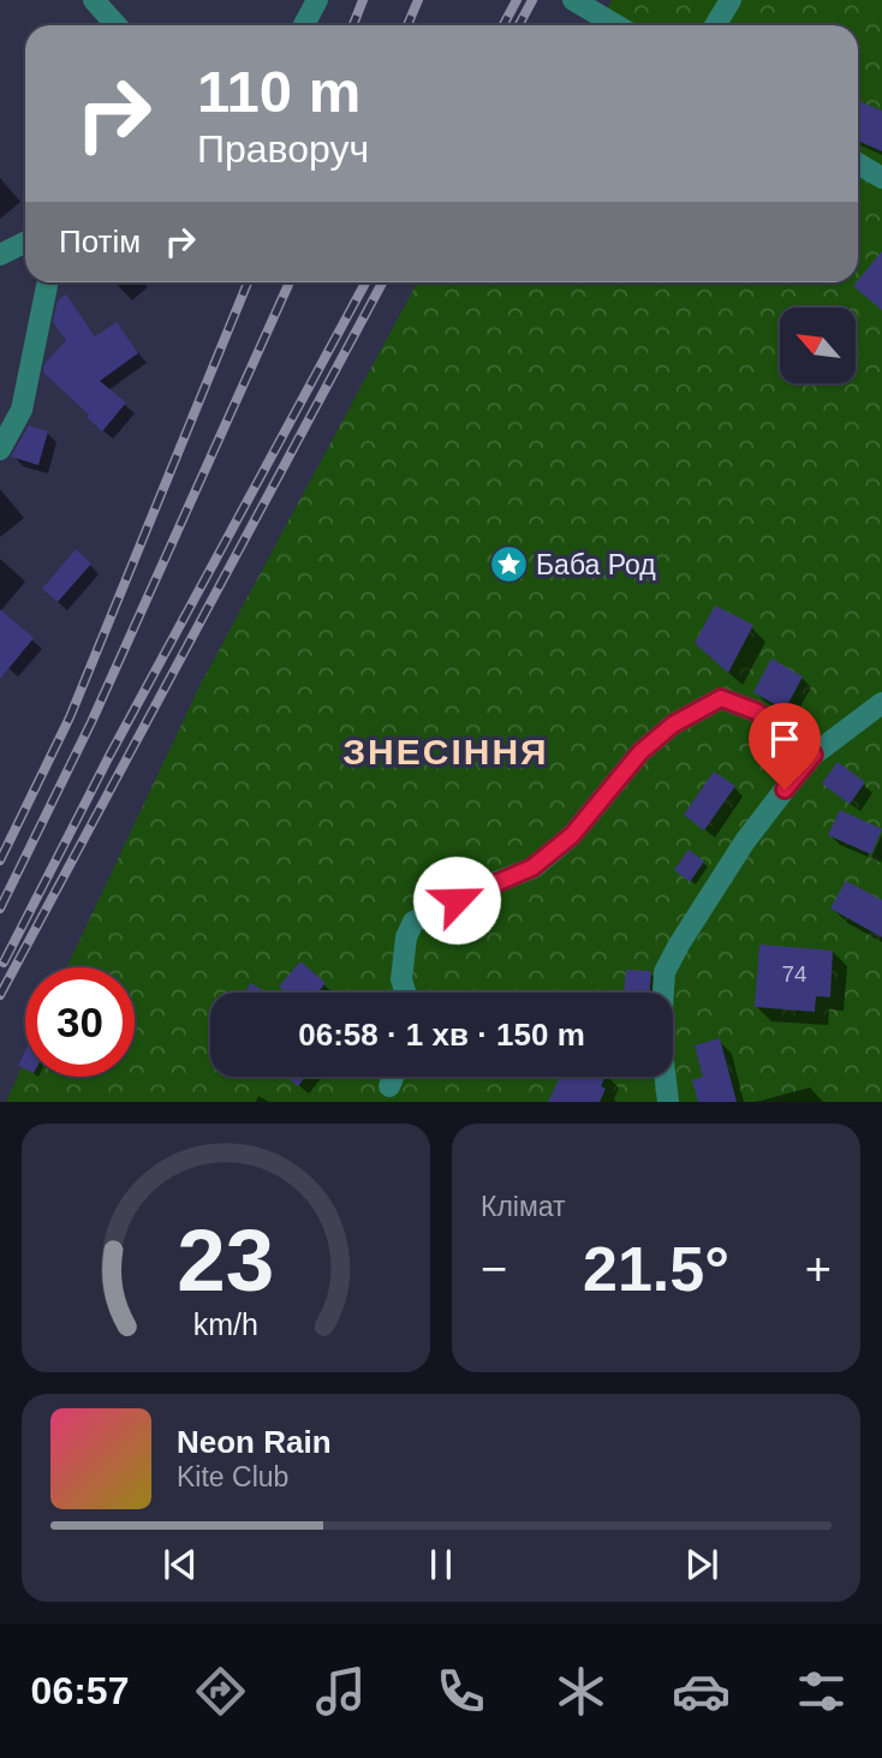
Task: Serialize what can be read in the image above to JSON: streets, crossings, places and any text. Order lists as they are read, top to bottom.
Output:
{
  "districts": ["ЗНЕСІННЯ"],
  "places": {
    "place": ["Баба Род"]
  },
  "house_numbers": ["74"],
  "north": "top left",
  "page": {
    "turn": ["110 m", "Праворуч"],
    "then": "Потім",
    "limit": "30",
    "trip": "06:58 · 1 хв · 150 m",
    "tile": "Клімат",
    "heat": ["−", "21.5°", "+"],
    "song": ["Neon Rain", "Kite Club"],
    "tabs": "06:57",
    "gauge": ["23", "km/h"]
  }
}
